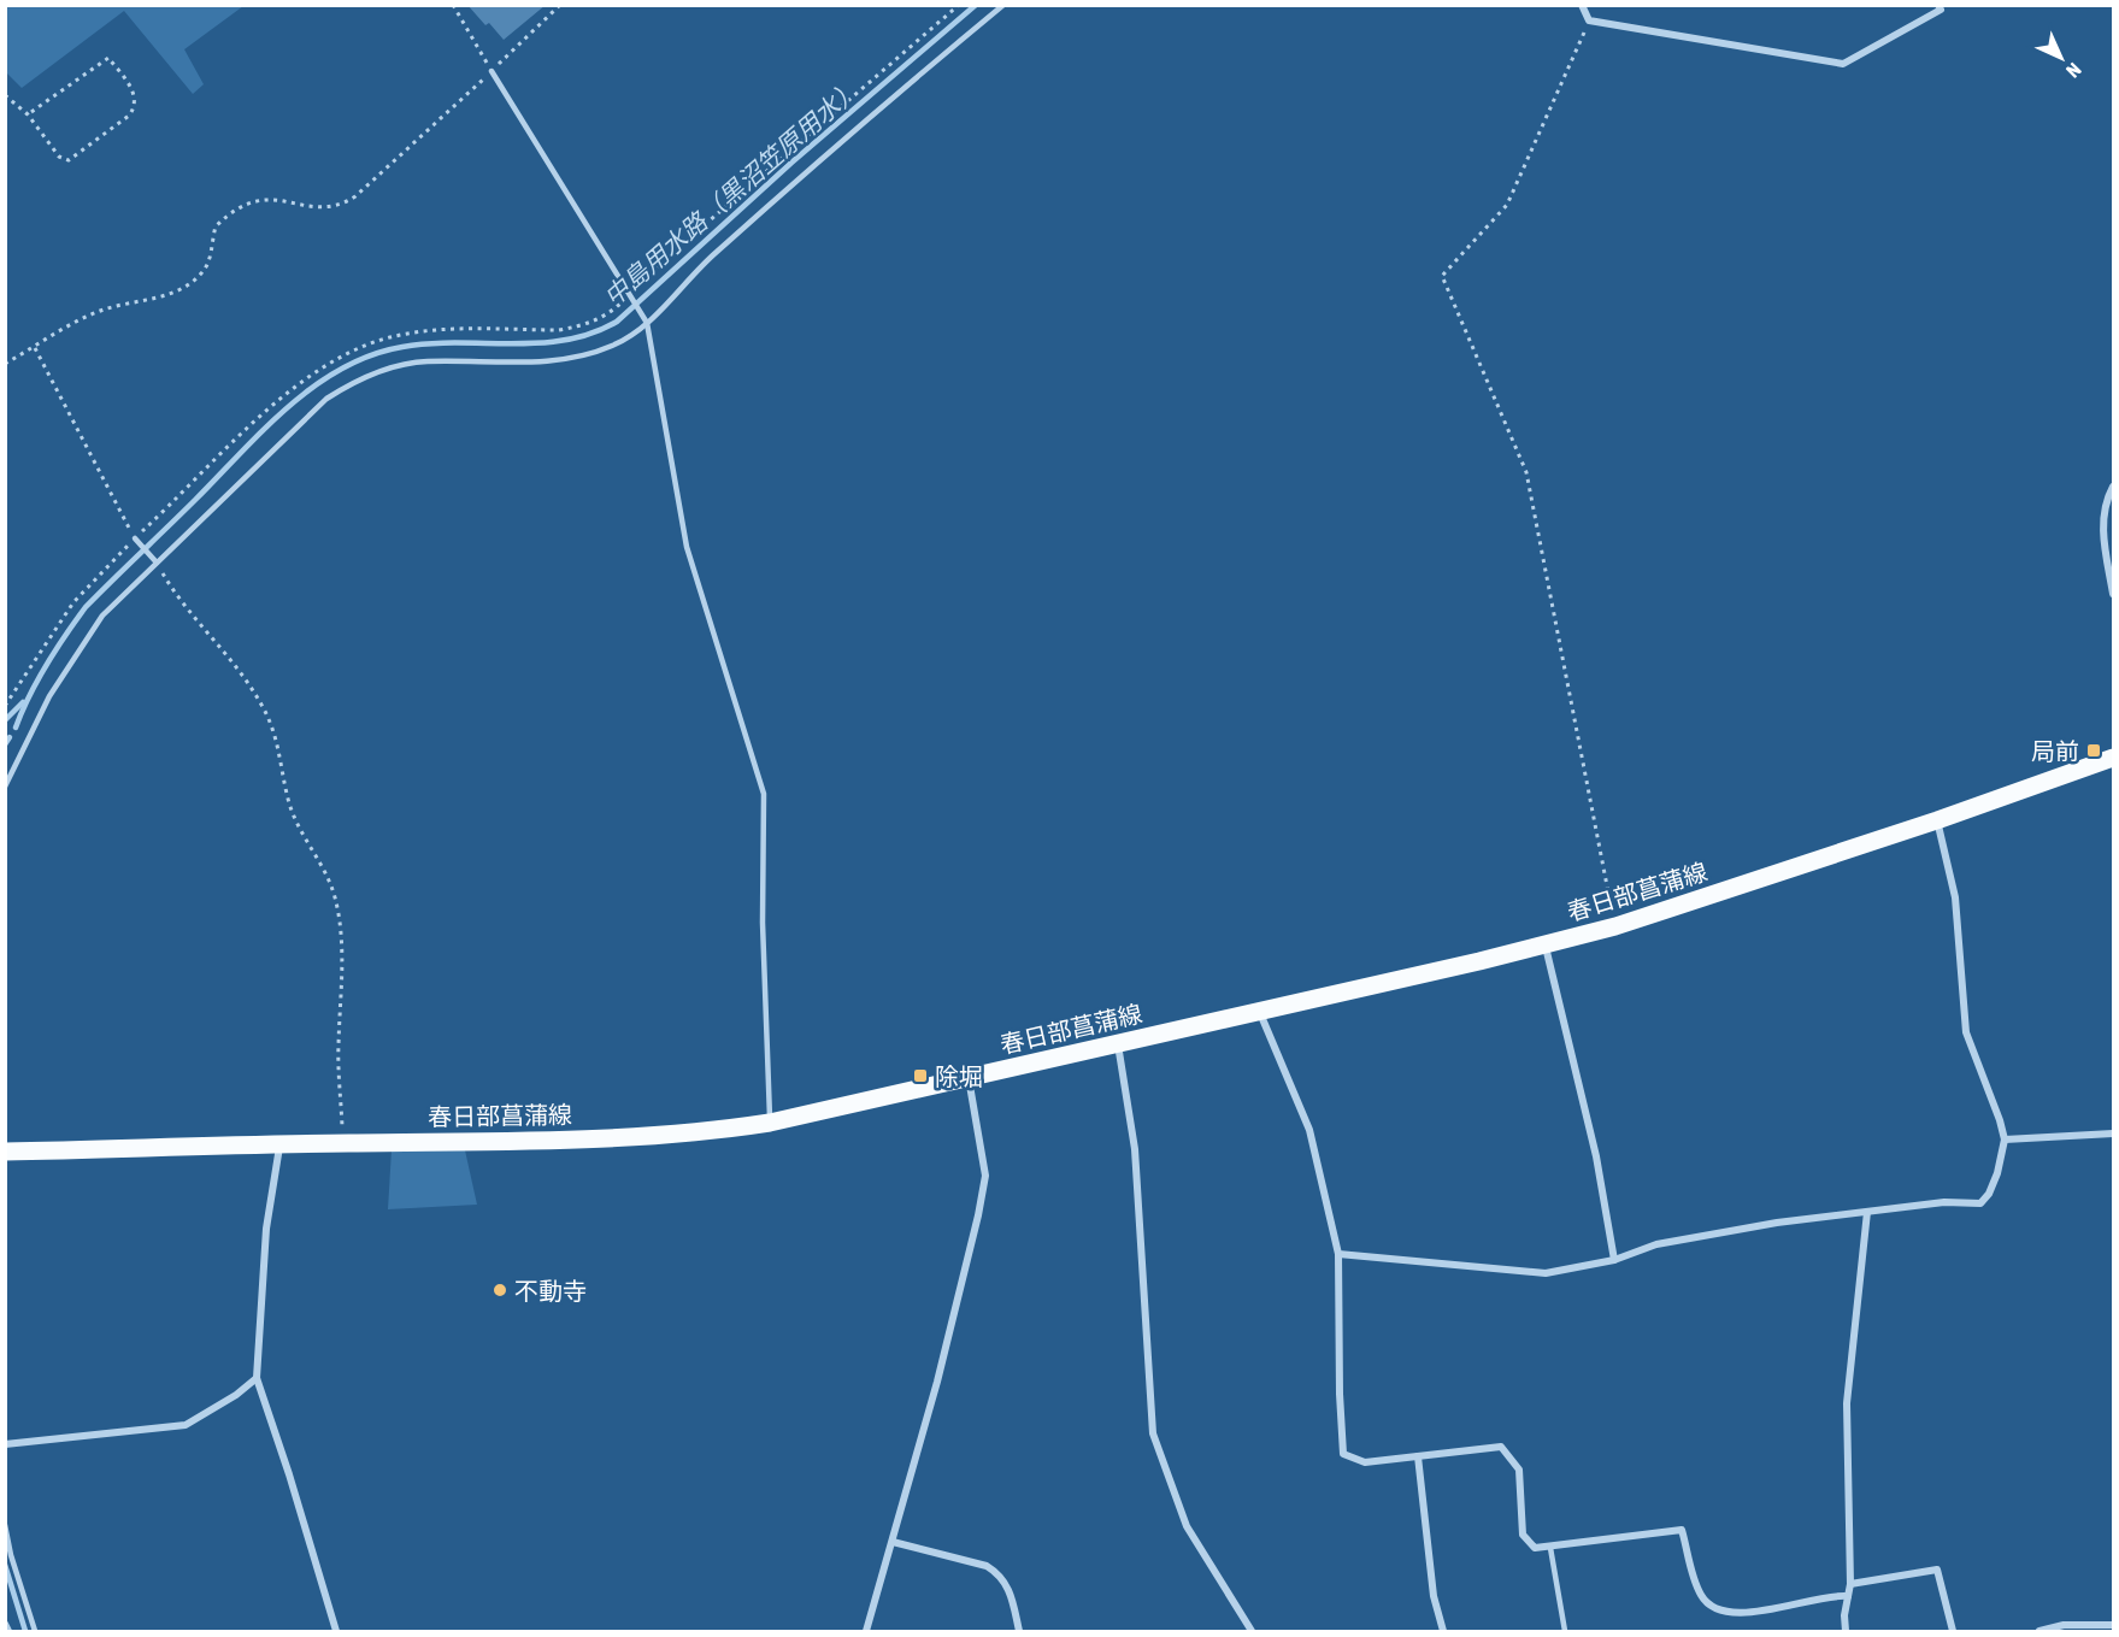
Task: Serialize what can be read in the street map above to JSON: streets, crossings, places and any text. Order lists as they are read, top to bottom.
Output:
{
  "streets": {
    "main road": ["春日部菖蒲線"]
  },
  "water": ["中島用水路（黒沼笠原用水）"],
  "places": {
    "transit": ["局前", "除堀"],
    "other": ["不動寺"]
  },
  "north": "bottom right"
}
